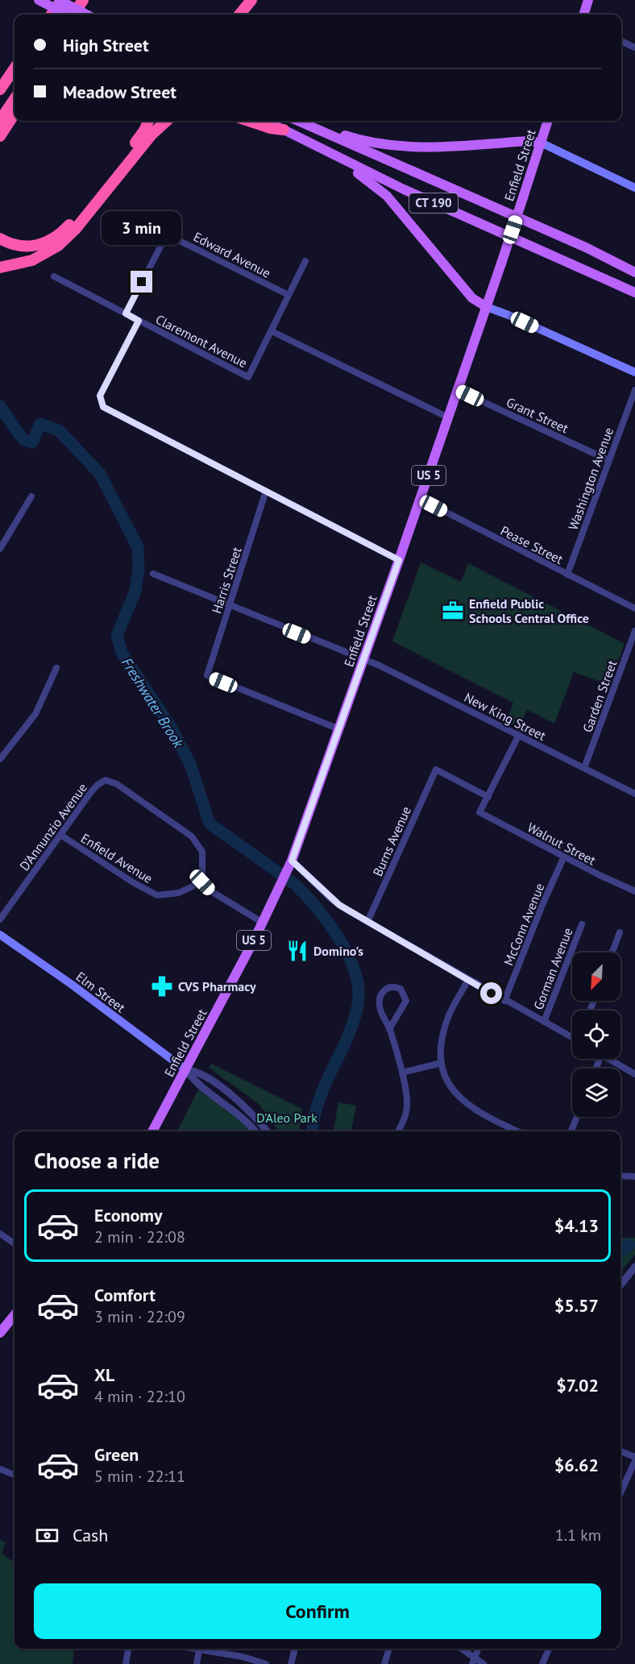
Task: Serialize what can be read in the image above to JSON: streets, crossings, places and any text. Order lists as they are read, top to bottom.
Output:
{
  "streets": {
    "main road": [
      "Enfield Street",
      "CT 190",
      "US 5",
      "Elm Street"
    ],
    "street": [
      "Edward Avenue",
      "Claremont Avenue",
      "Grant Street",
      "Washington Avenue",
      "Pease Street",
      "Harris Street",
      "Garden Street",
      "New King Street",
      "D'Annunzio Avenue",
      "Burns Avenue",
      "Walnut Street",
      "Enfield Avenue",
      "McConn Avenue",
      "Gorman Avenue"
    ]
  },
  "crossings": [
    ["Enfield Street", "Grant Street"],
    ["Enfield Street", "Pease Street"],
    ["Enfield Street", "Harris Street"],
    ["Enfield Street", "New King Street"],
    ["Enfield Street", "Elm Street"],
    ["Edward Avenue", "Claremont Avenue"],
    ["Grant Street", "Washington Avenue"],
    ["Washington Avenue", "Pease Street"],
    ["Harris Street", "New King Street"],
    ["Garden Street", "New King Street"],
    ["D'Annunzio Avenue", "Enfield Avenue"],
    ["Burns Avenue", "Walnut Street"],
    ["Walnut Street", "McConn Avenue"]
  ],
  "water": ["Freshwater Brook"],
  "parks": ["D'Aleo Park"],
  "places": {
    "office": ["Enfield Public Schools Central Office"],
    "restaurant": ["Domino's"],
    "pharmacy": ["CVS Pharmacy"]
  },
  "north": "bottom left",
  "page": {
    "banner": ["High Street", "Meadow Street"],
    "bubble": "3 min",
    "heading": "Choose a ride",
    "list": [
      {
        "name": "Economy",
        "note": "2 min · 22:08",
        "value": "$4.13"
      },
      {
        "name": "Comfort",
        "note": "3 min · 22:09",
        "value": "$5.57"
      },
      {
        "name": "XL",
        "note": "4 min · 22:10",
        "value": "$7.02"
      },
      {
        "name": "Green",
        "note": "5 min · 22:11",
        "value": "$6.62"
      }
    ],
    "pay": ["Cash", "1.1 km"],
    "buttons": "Confirm"
  }
}
